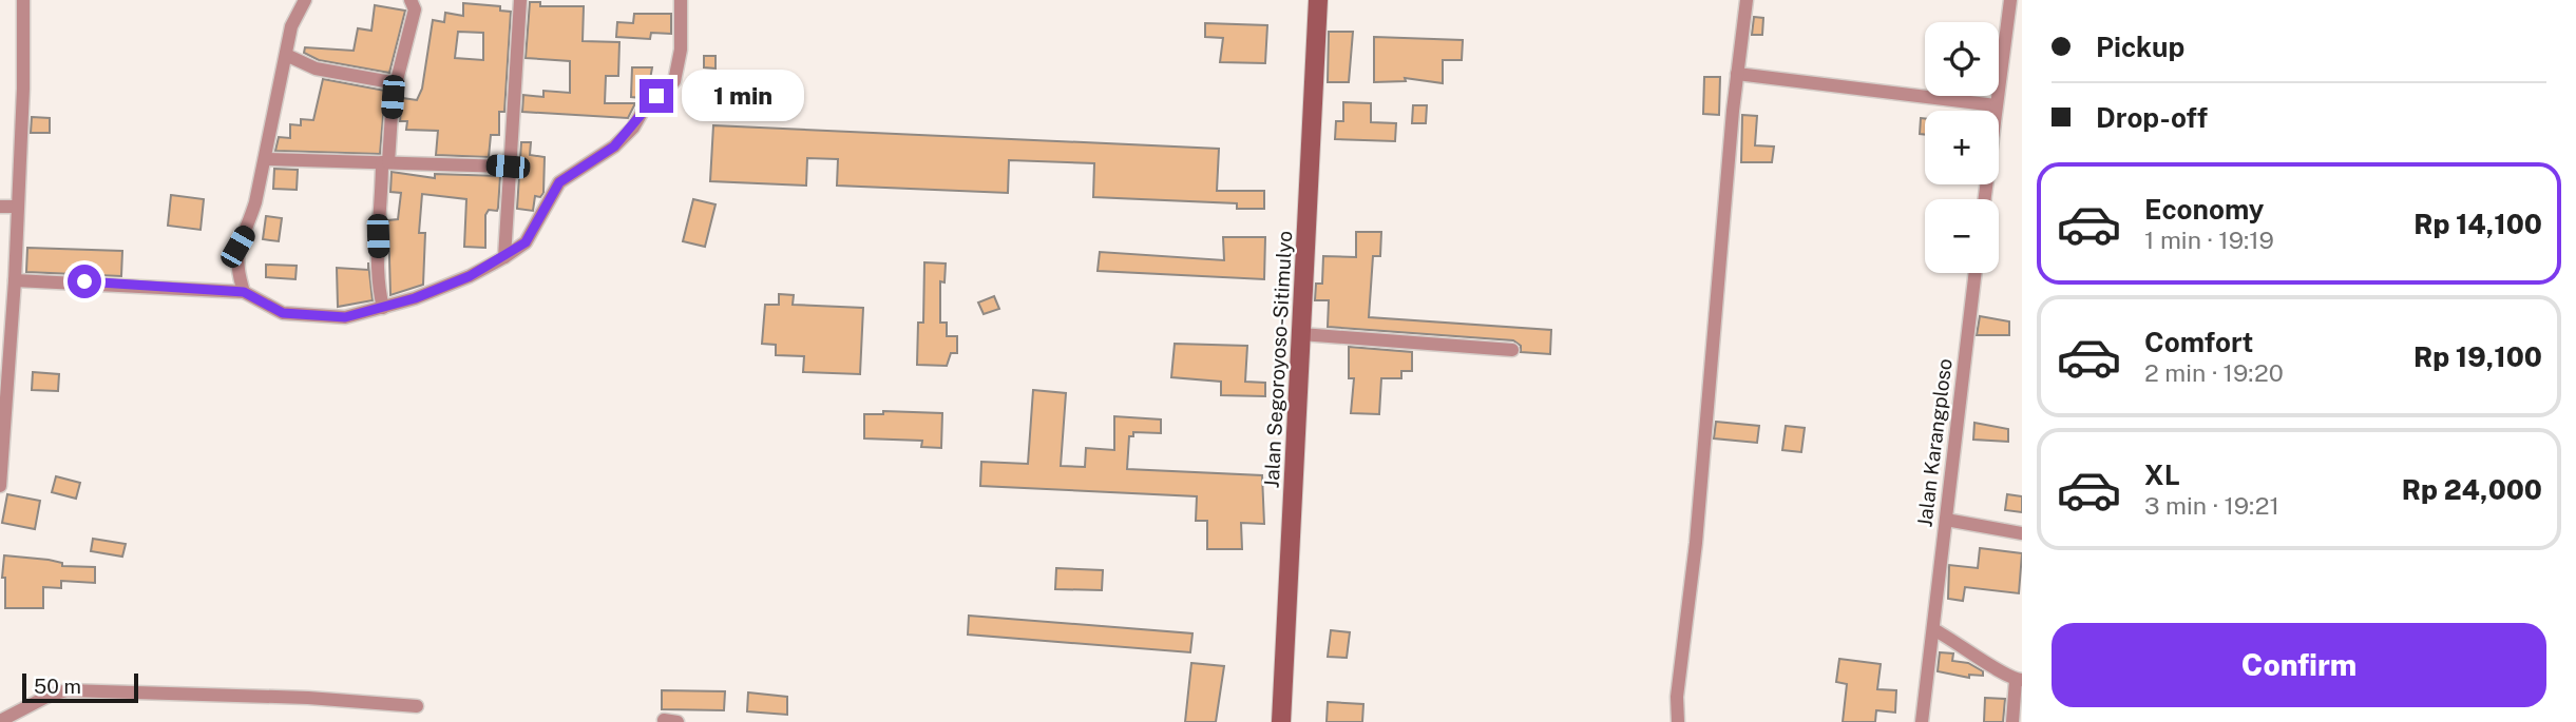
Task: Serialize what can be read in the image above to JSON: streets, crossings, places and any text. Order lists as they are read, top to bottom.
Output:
{
  "streets": {
    "main road": ["Jalan Segoroyoso-Sitimulyo"],
    "street": ["Jalan Karangploso"]
  },
  "scale_bar": "50 m",
  "page": {
    "banner": ["Pickup", "Drop-off"],
    "map_buttons": ["+", "−"],
    "bubble": "1 min",
    "list": [
      {
        "name": "Economy",
        "note": "1 min · 19:19",
        "value": "Rp 14,100"
      },
      {
        "name": "Comfort",
        "note": "2 min · 19:20",
        "value": "Rp 19,100"
      },
      {
        "name": "XL",
        "note": "3 min · 19:21",
        "value": "Rp 24,000"
      }
    ],
    "buttons": "Confirm",
    "scale": "50 m"
  }
}
